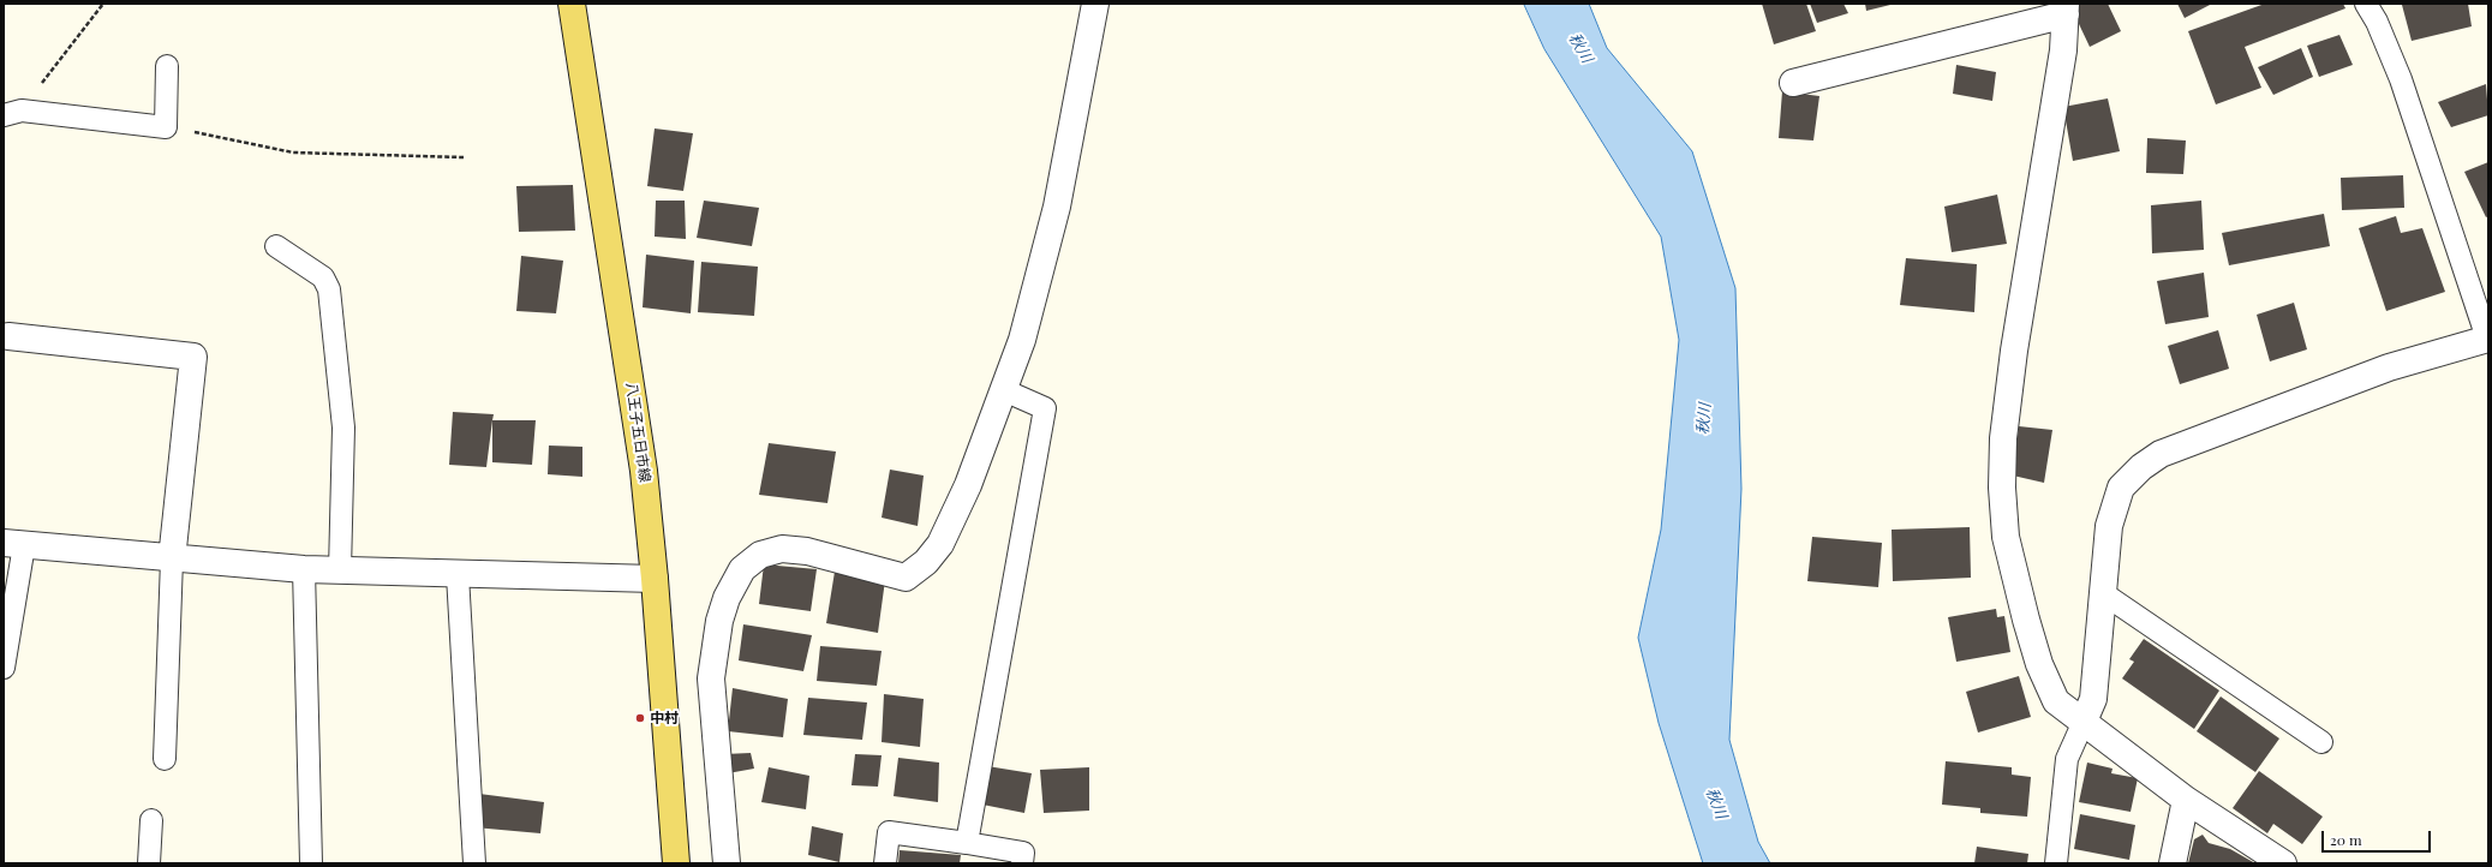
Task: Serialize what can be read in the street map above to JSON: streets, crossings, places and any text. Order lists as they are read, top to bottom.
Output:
{
  "streets": {
    "main road": ["八王子五日市線"]
  },
  "water": ["秋川"],
  "places": ["中村"],
  "scale_bar": "20 m"
}
